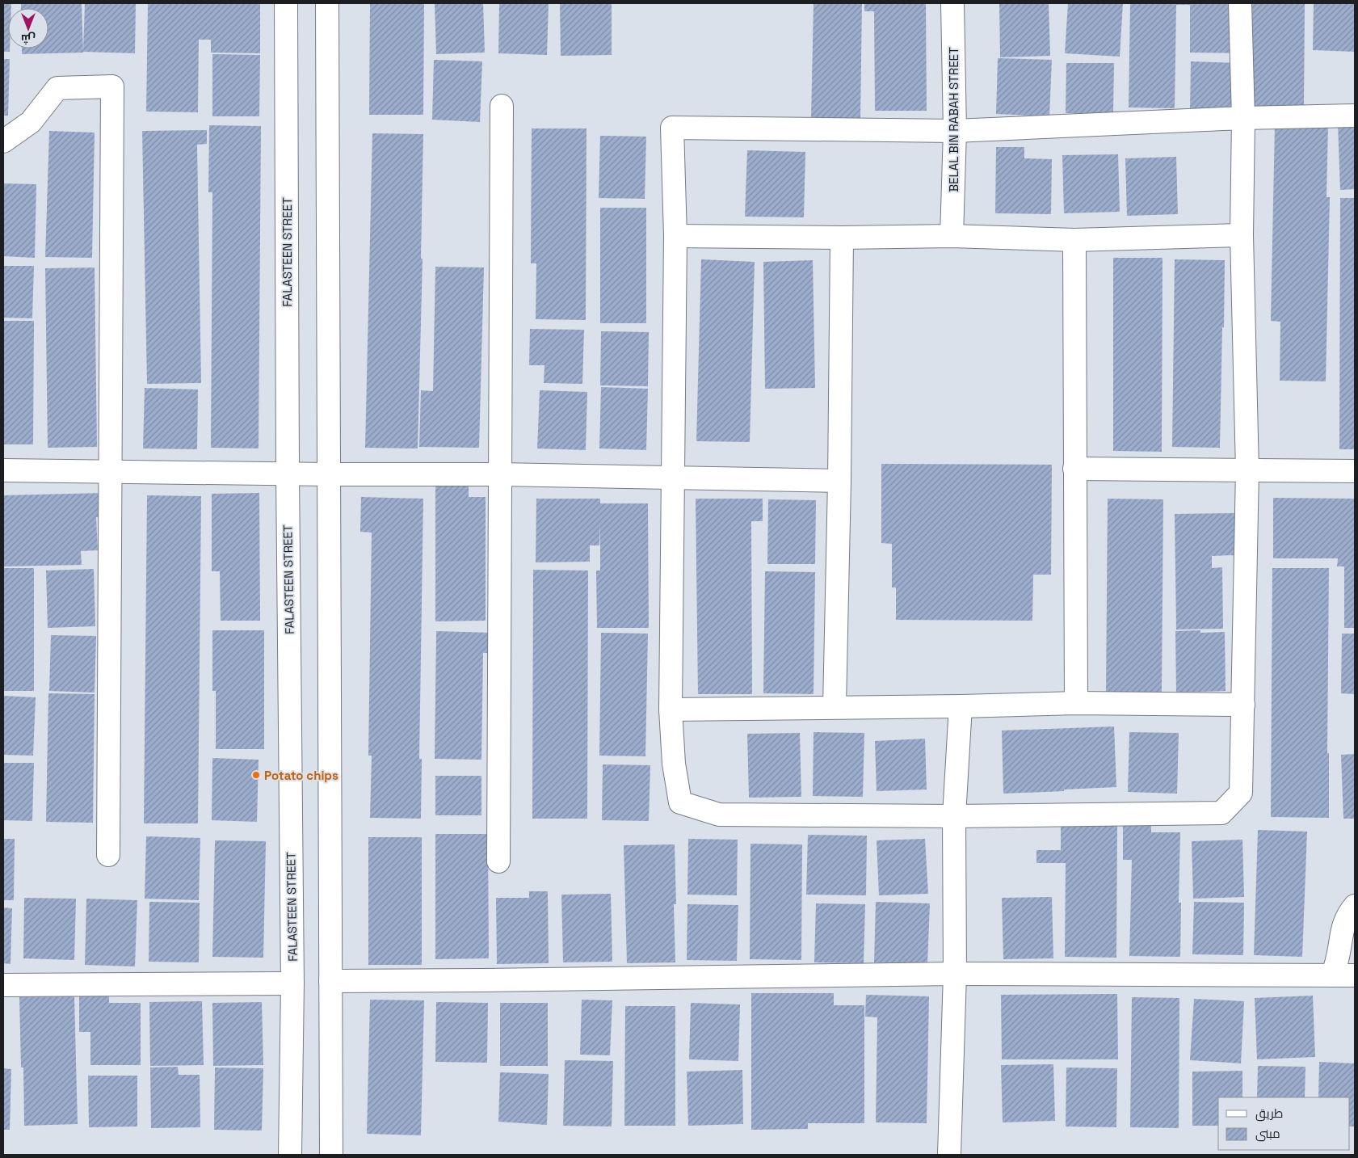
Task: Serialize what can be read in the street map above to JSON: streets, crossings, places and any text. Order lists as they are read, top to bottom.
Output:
{
  "streets": {
    "street": ["BELAL BIN RABAH STREET", "FALASTEEN STREET"]
  },
  "places": ["Potato chips"],
  "legend": ["طريق", "مبنى"],
  "north": "bottom"
}
